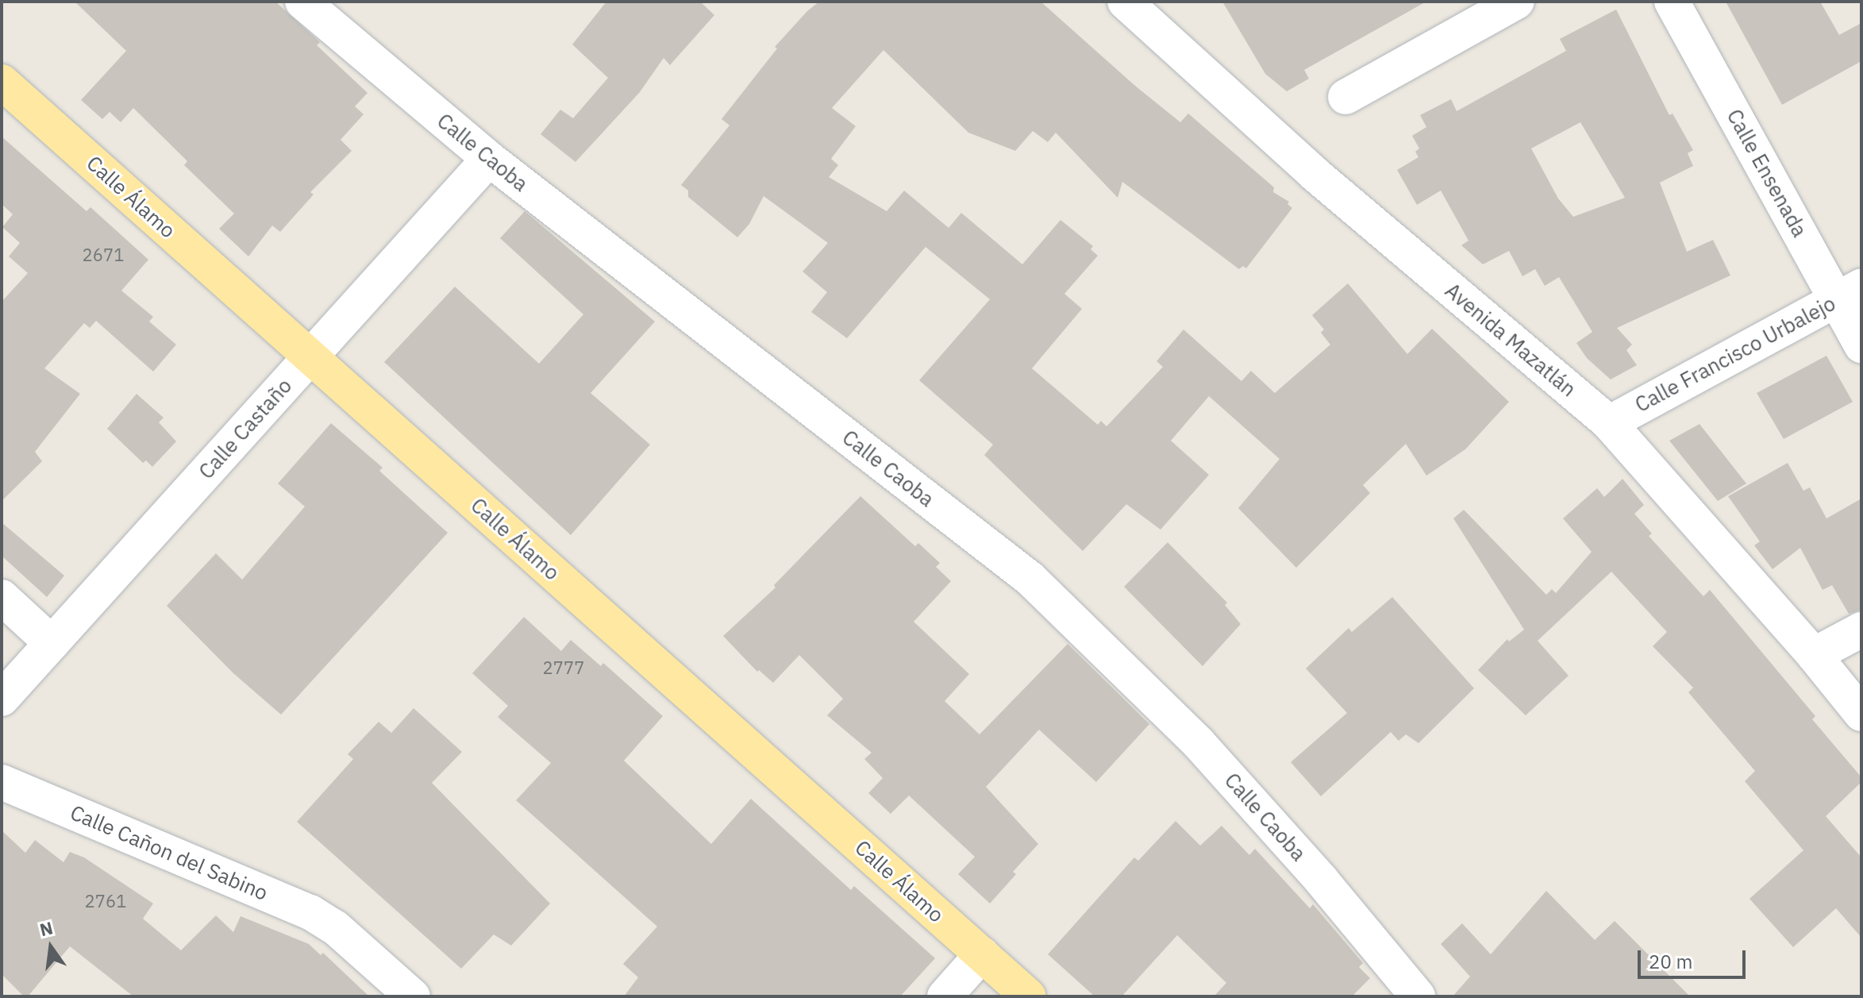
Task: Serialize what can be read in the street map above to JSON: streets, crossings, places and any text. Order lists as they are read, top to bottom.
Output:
{
  "streets": {
    "main road": ["Calle Álamo"],
    "street": [
      "Calle Caoba",
      "Calle Ensenada",
      "Avenida Mazatlán",
      "Calle Francisco Urbalejo",
      "Calle Castaño",
      "Calle Cañon del Sabino"
    ]
  },
  "crossings": [
    ["Calle Caoba", "Calle Castaño"],
    ["Calle Ensenada", "Calle Francisco Urbalejo"],
    ["Calle Álamo", "Calle Castaño"],
    ["Avenida Mazatlán", "Calle Francisco Urbalejo"]
  ],
  "house_numbers": ["2671", "2777", "2761"],
  "scale_bar": "20 m",
  "north": "top"
}
